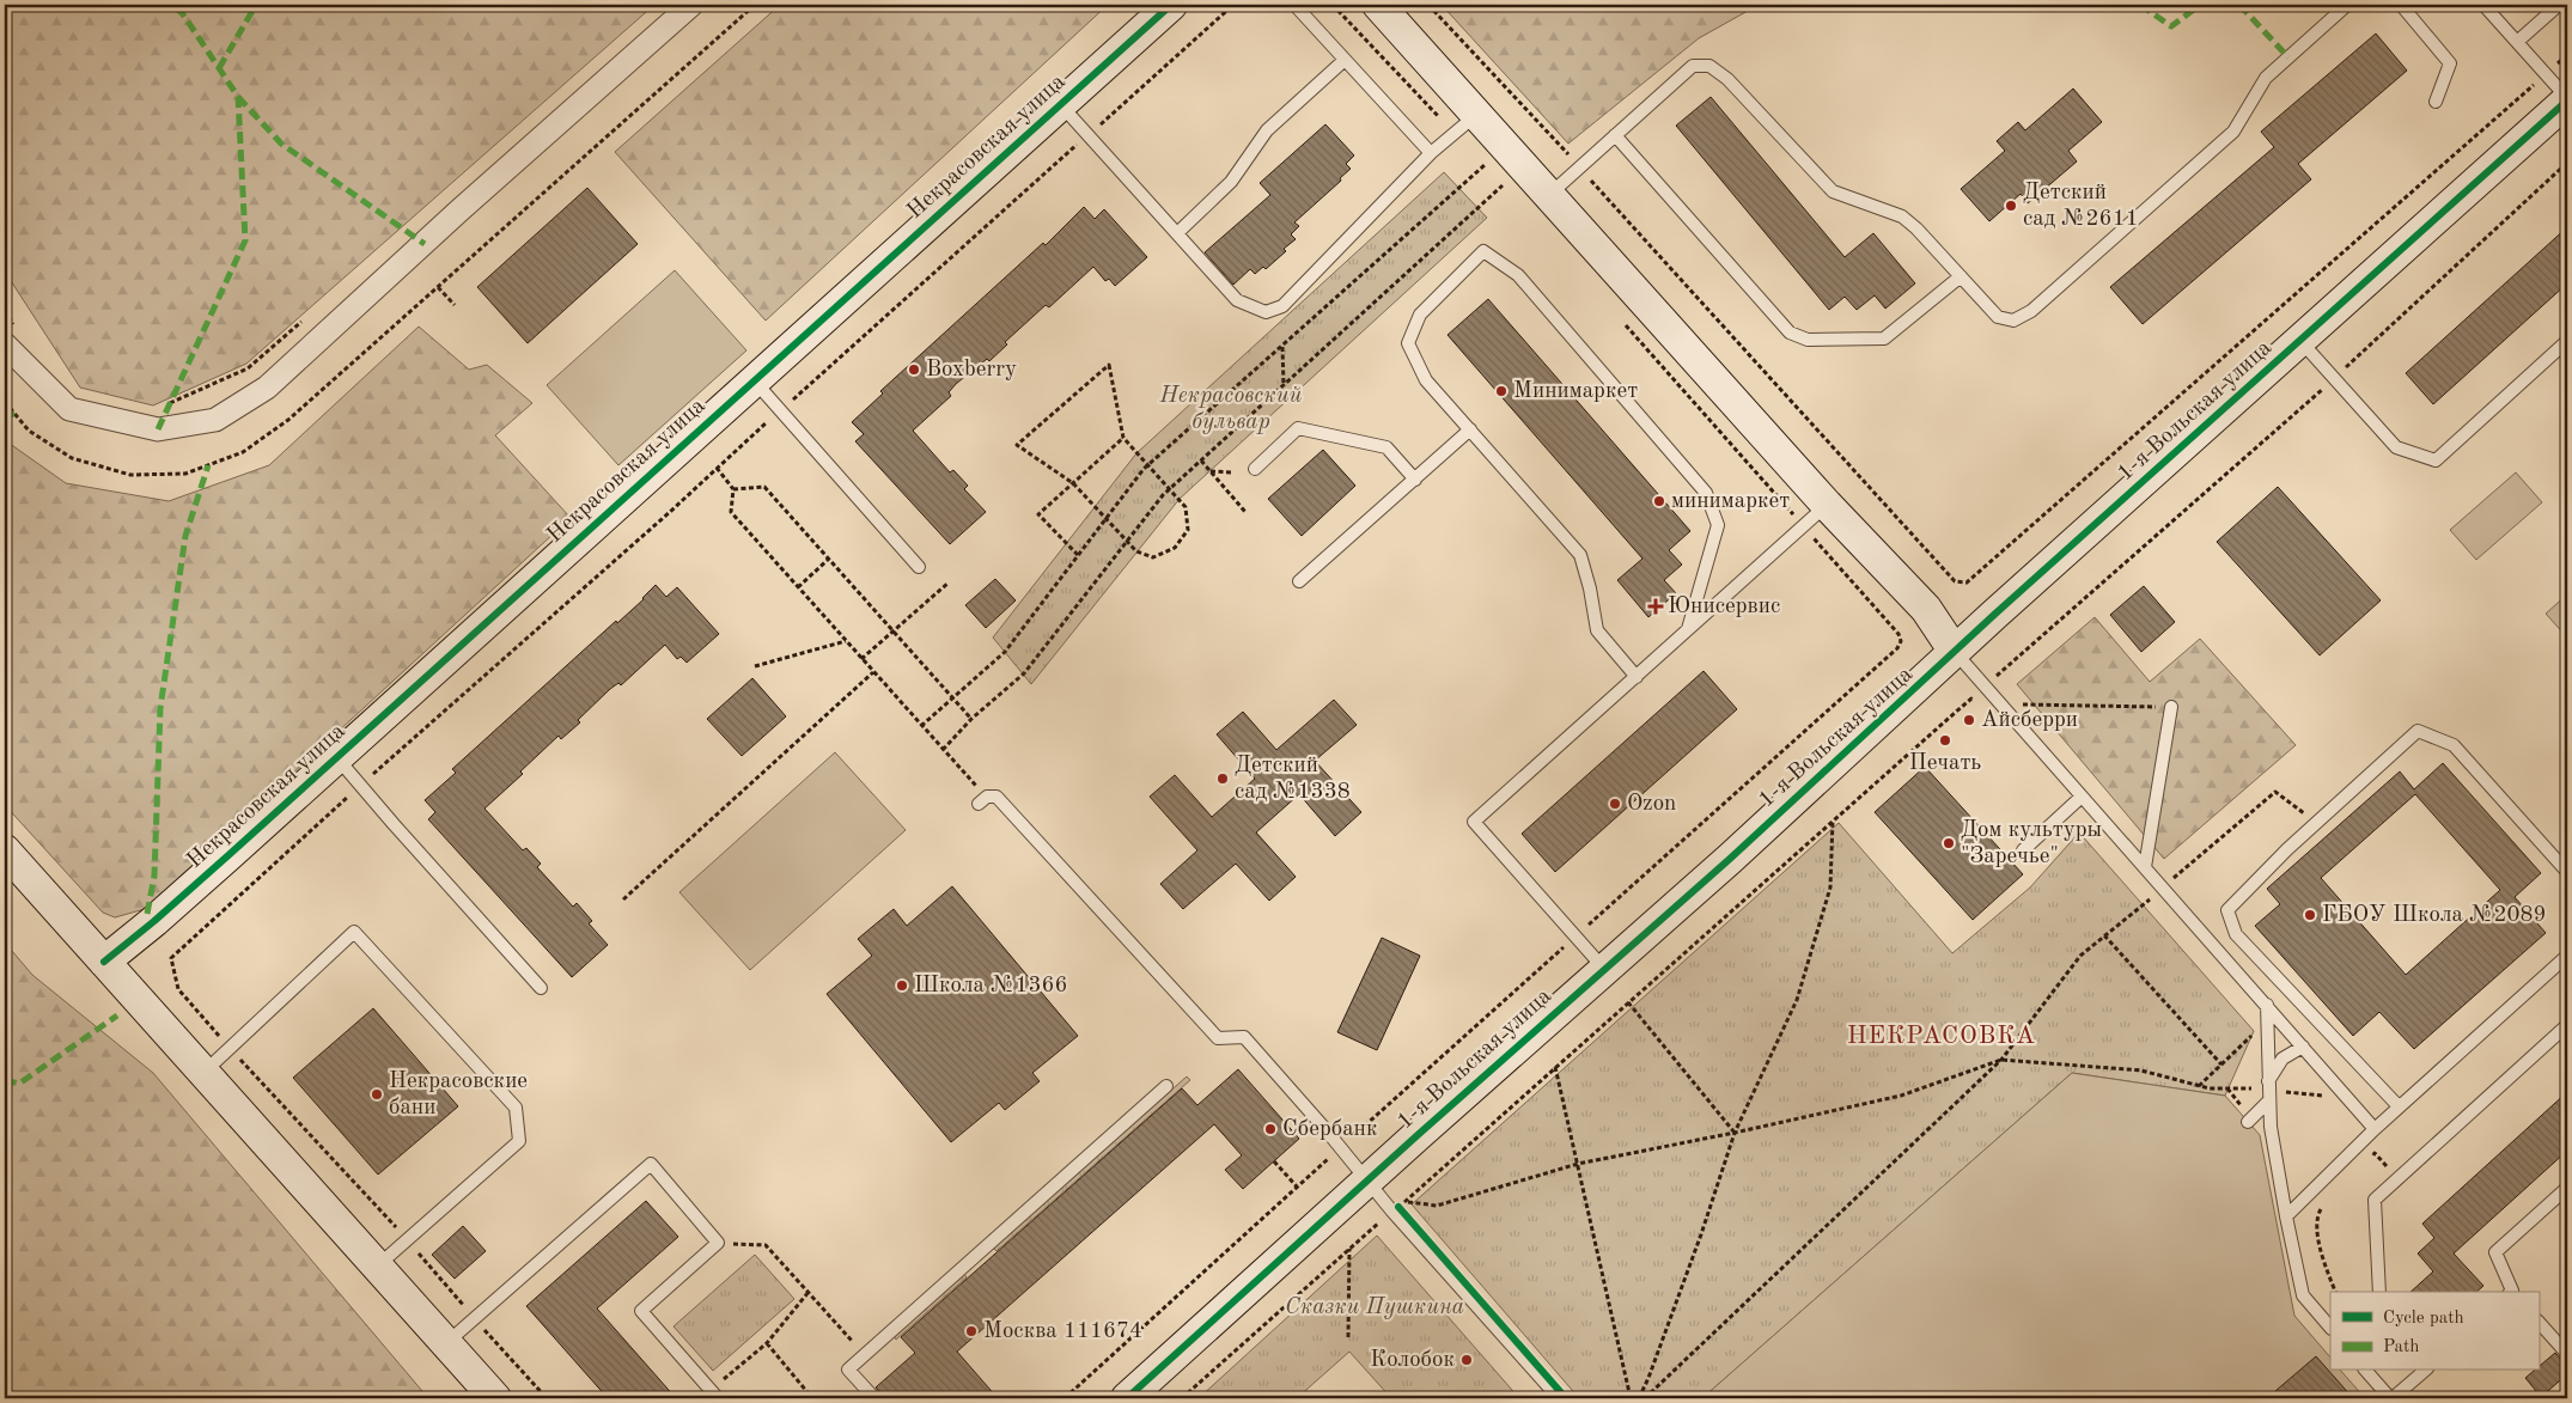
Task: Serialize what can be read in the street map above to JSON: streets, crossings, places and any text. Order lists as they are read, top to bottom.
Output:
{
  "streets": {
    "street": ["Некрасовская улица", "1-я Вольская улица"]
  },
  "districts": ["НЕКРАСОВКА"],
  "parks": ["Некрасовский бульвар", "Сказки Пушкина"],
  "places": {
    "other": [
      "Детский сад №2611",
      "Boxberry",
      "Минимаркет",
      "минимаркет",
      "Айсберри",
      "Печать",
      "Детский сад №1338",
      "Ozon",
      "Дом культуры \"Заречье\"",
      "ГБОУ Школа №2089",
      "Школа №1366",
      "Некрасовские бани",
      "Сбербанк",
      "Москва 111674",
      "Колобок"
    ],
    "health": ["Юнисервис"]
  },
  "legend": ["Cycle path", "Path"]
}
